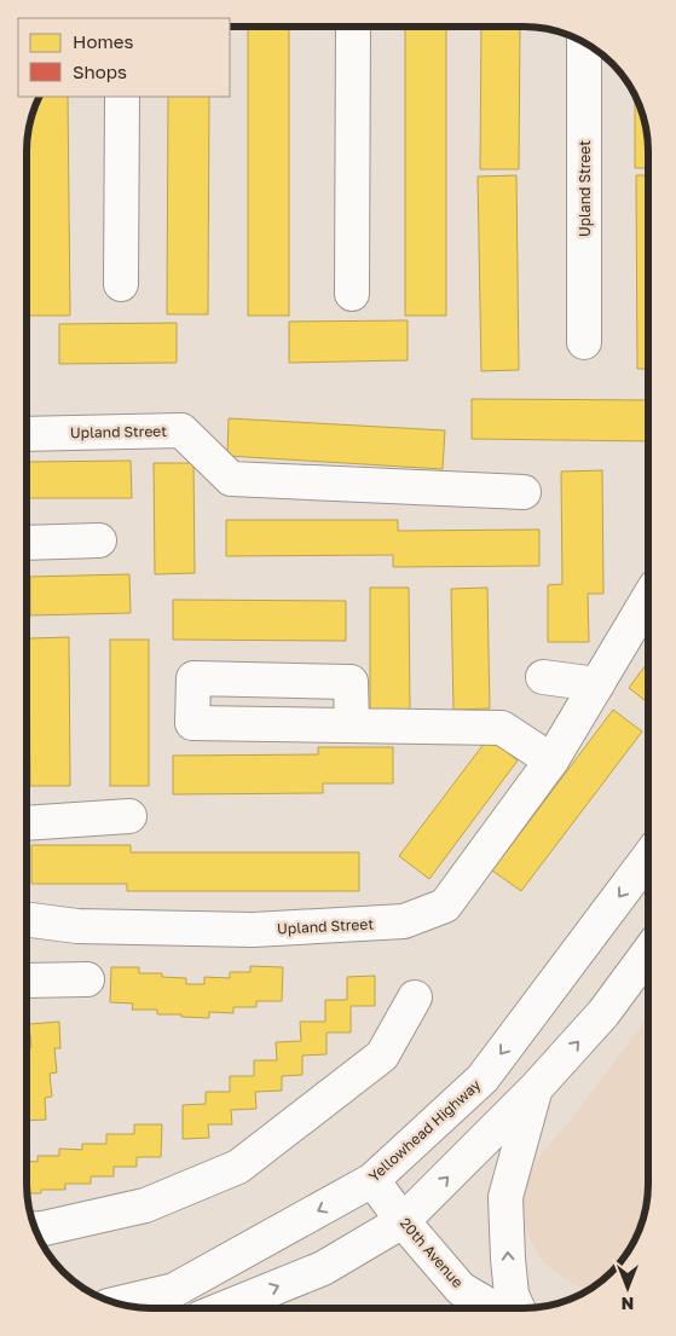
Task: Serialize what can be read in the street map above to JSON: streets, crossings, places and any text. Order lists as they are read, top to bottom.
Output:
{
  "streets": {
    "main road": ["Upland Street", "Yellowhead Highway", "20th Avenue"]
  },
  "crossings": [
    ["Yellowhead Highway", "20th Avenue"]
  ],
  "legend": ["Homes", "Shops"],
  "north": "bottom"
}
